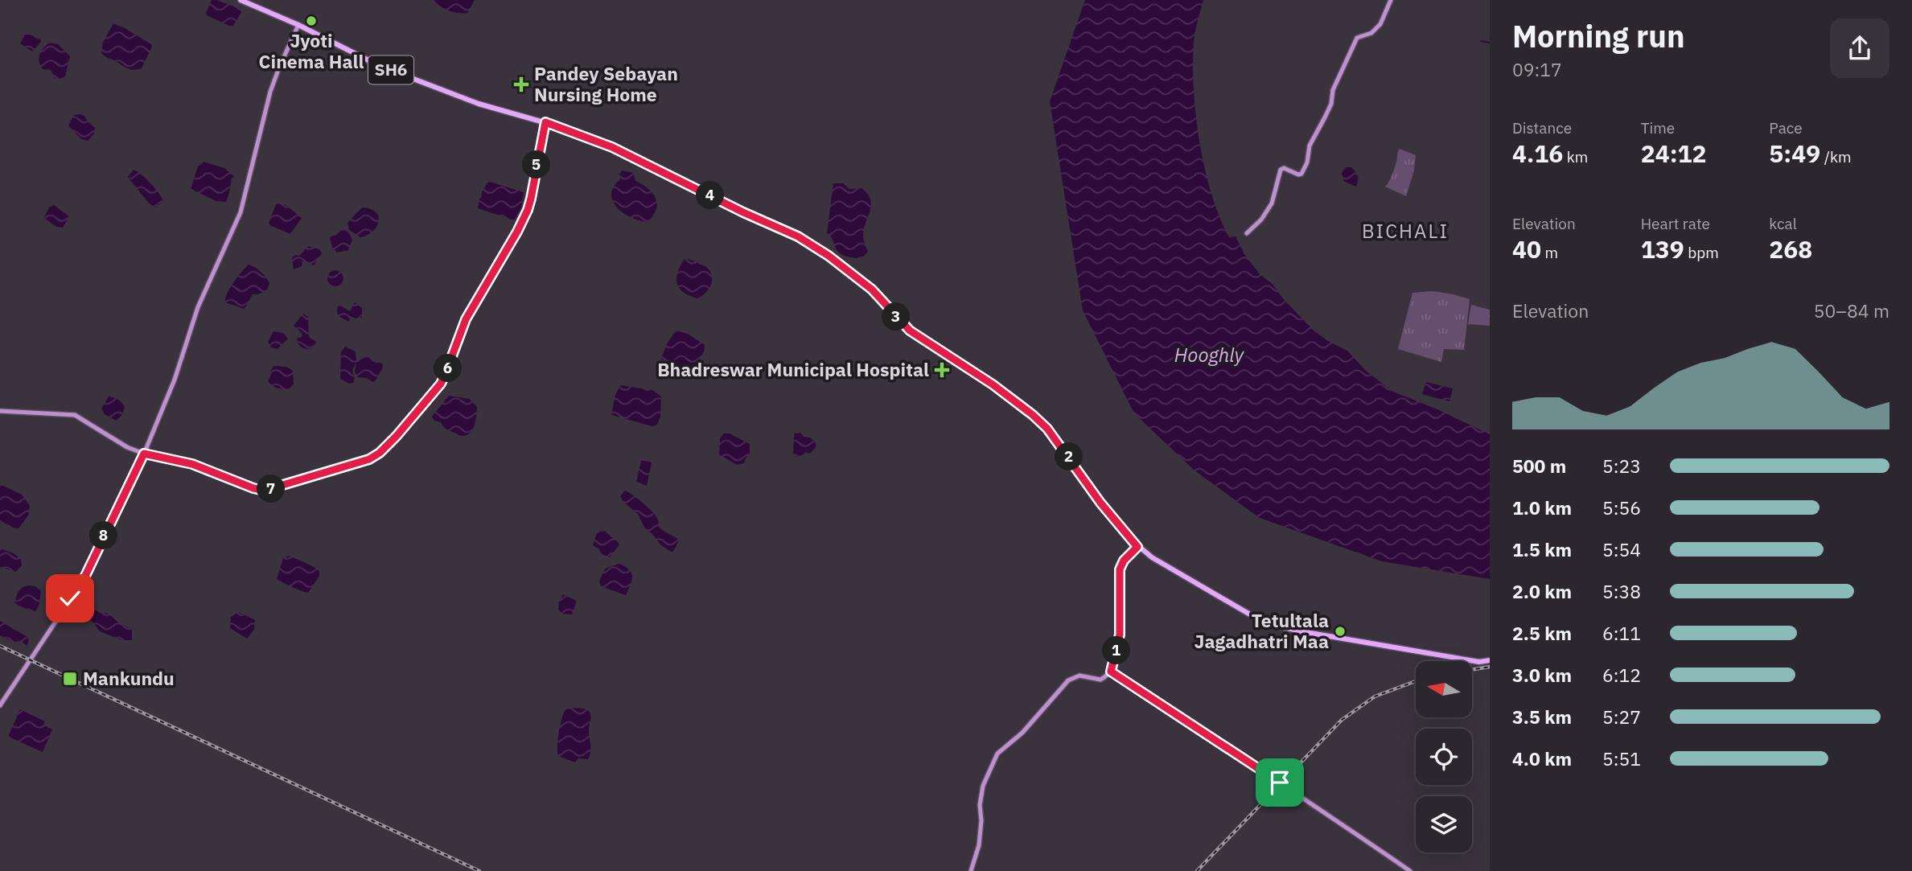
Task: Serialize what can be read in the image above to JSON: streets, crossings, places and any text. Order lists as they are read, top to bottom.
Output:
{
  "streets": {
    "main road": ["SH6"]
  },
  "districts": ["BICHALI"],
  "water": ["Hooghly"],
  "places": {
    "other": ["Jyoti Cinema Hall", "Tetultala Jagadhatri Maa"],
    "health": ["Pandey Sebayan Nursing Home", "Bhadreswar Municipal Hospital"],
    "transit": ["Mankundu"]
  },
  "north": "left",
  "page": {
    "heading": ["Morning run", "09:17"],
    "stats": [
      ["Distance", "4.16 km"],
      ["Time", "24:12"],
      ["Pace", "5:49 /km"],
      ["Elevation", "40 m"],
      ["Heart rate", "139 bpm"],
      ["kcal", "268"]
    ],
    "pins": [
      "5",
      "4",
      "3",
      "6",
      "2",
      "7",
      "8",
      "1"
    ],
    "chart": ["Elevation", "50–84 m"],
    "list": [
      {
        "name": "500 m",
        "note": "5:23"
      },
      {
        "name": "1.0 km",
        "note": "5:56"
      },
      {
        "name": "1.5 km",
        "note": "5:54"
      },
      {
        "name": "2.0 km",
        "note": "5:38"
      },
      {
        "name": "2.5 km",
        "note": "6:11"
      },
      {
        "name": "3.0 km",
        "note": "6:12"
      },
      {
        "name": "3.5 km",
        "note": "5:27"
      },
      {
        "name": "4.0 km",
        "note": "5:51"
      }
    ]
  }
}
